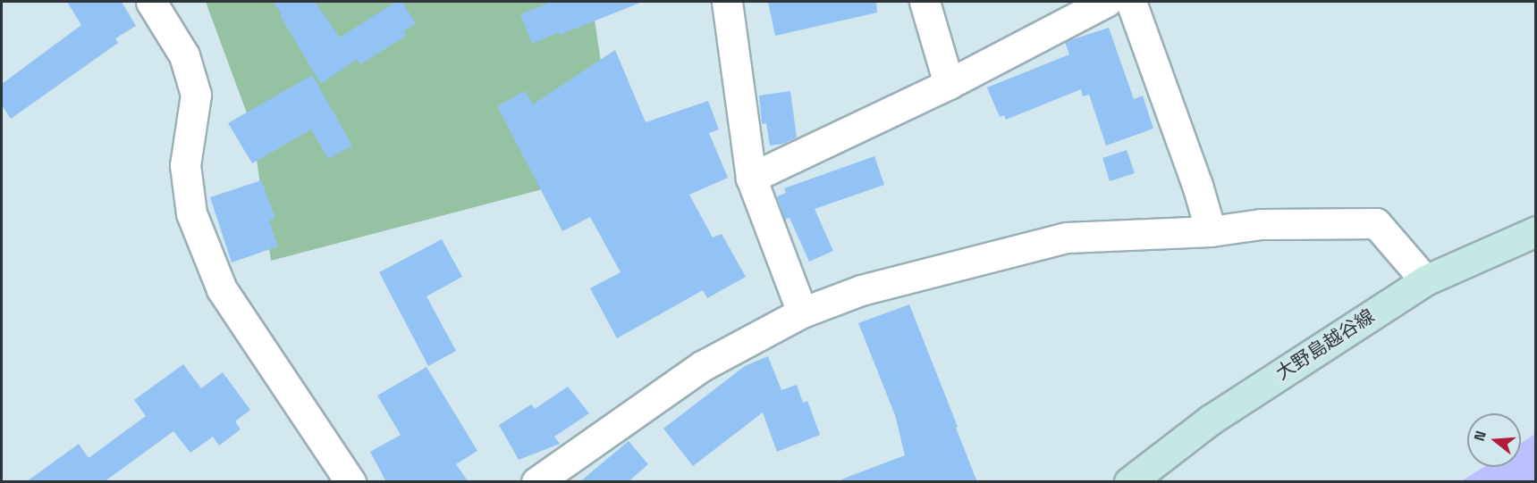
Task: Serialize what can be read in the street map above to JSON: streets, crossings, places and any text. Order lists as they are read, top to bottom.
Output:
{
  "streets": {
    "main road": ["大野島越谷線"]
  },
  "north": "left"
}
